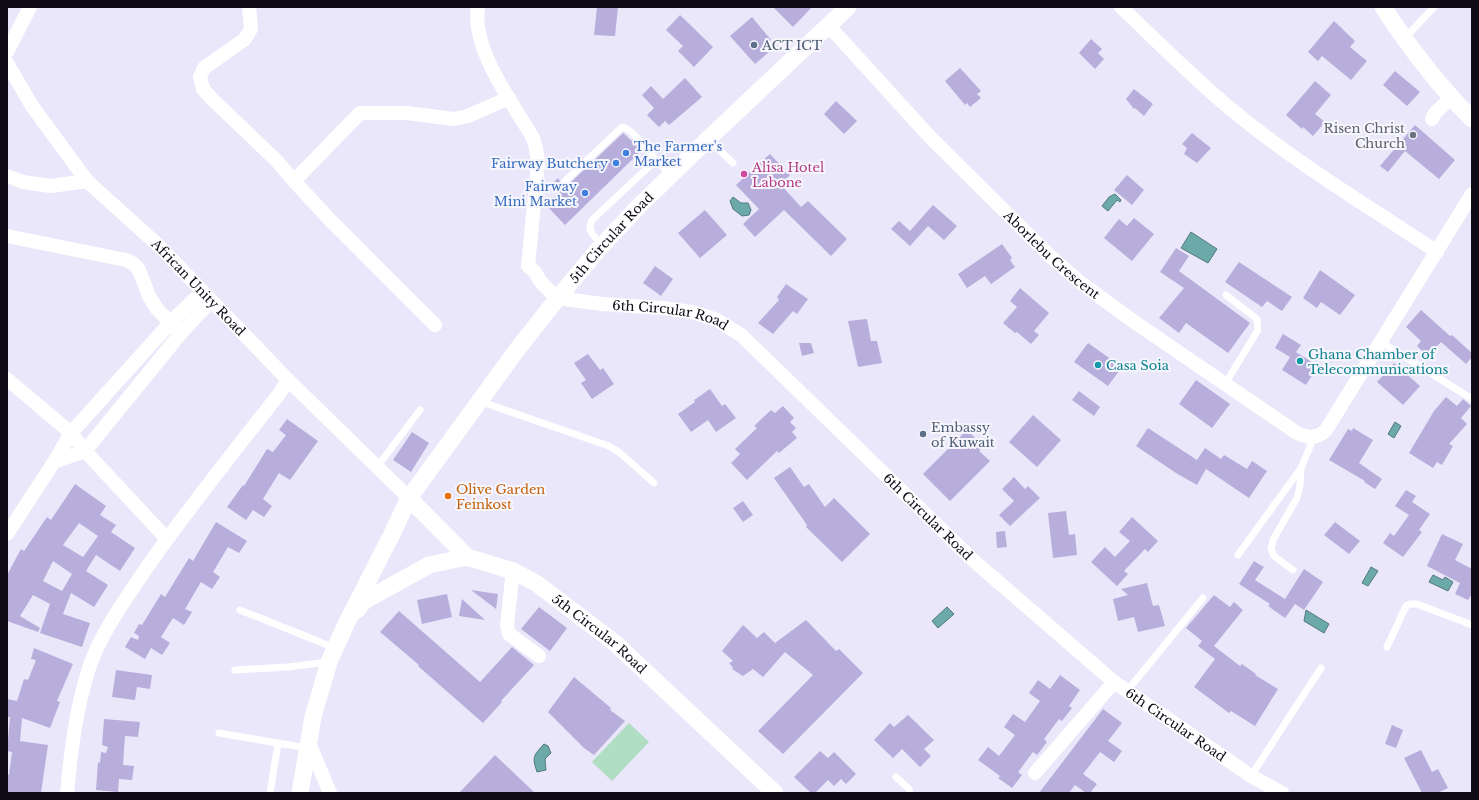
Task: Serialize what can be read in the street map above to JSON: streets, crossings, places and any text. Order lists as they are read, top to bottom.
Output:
{
  "streets": {
    "street": [
      "5th Circular Road",
      "Aborlebu Crescent",
      "African Unity Road",
      "6th Circular Road"
    ]
  },
  "crossings": [
    ["5th Circular Road", "Aborlebu Crescent"],
    ["5th Circular Road", "African Unity Road"],
    ["5th Circular Road", "6th Circular Road"]
  ],
  "places": [
    "ACT ICT",
    "Risen Christ Church",
    "The Farmer's Market",
    "Fairway Butchery",
    "Alisa Hotel Labone",
    "Fairway Mini Market",
    "Ghana Chamber of Telecommunications",
    "Casa Soia",
    "Embassy of Kuwait",
    "Olive Garden Feinkost"
  ]
}
